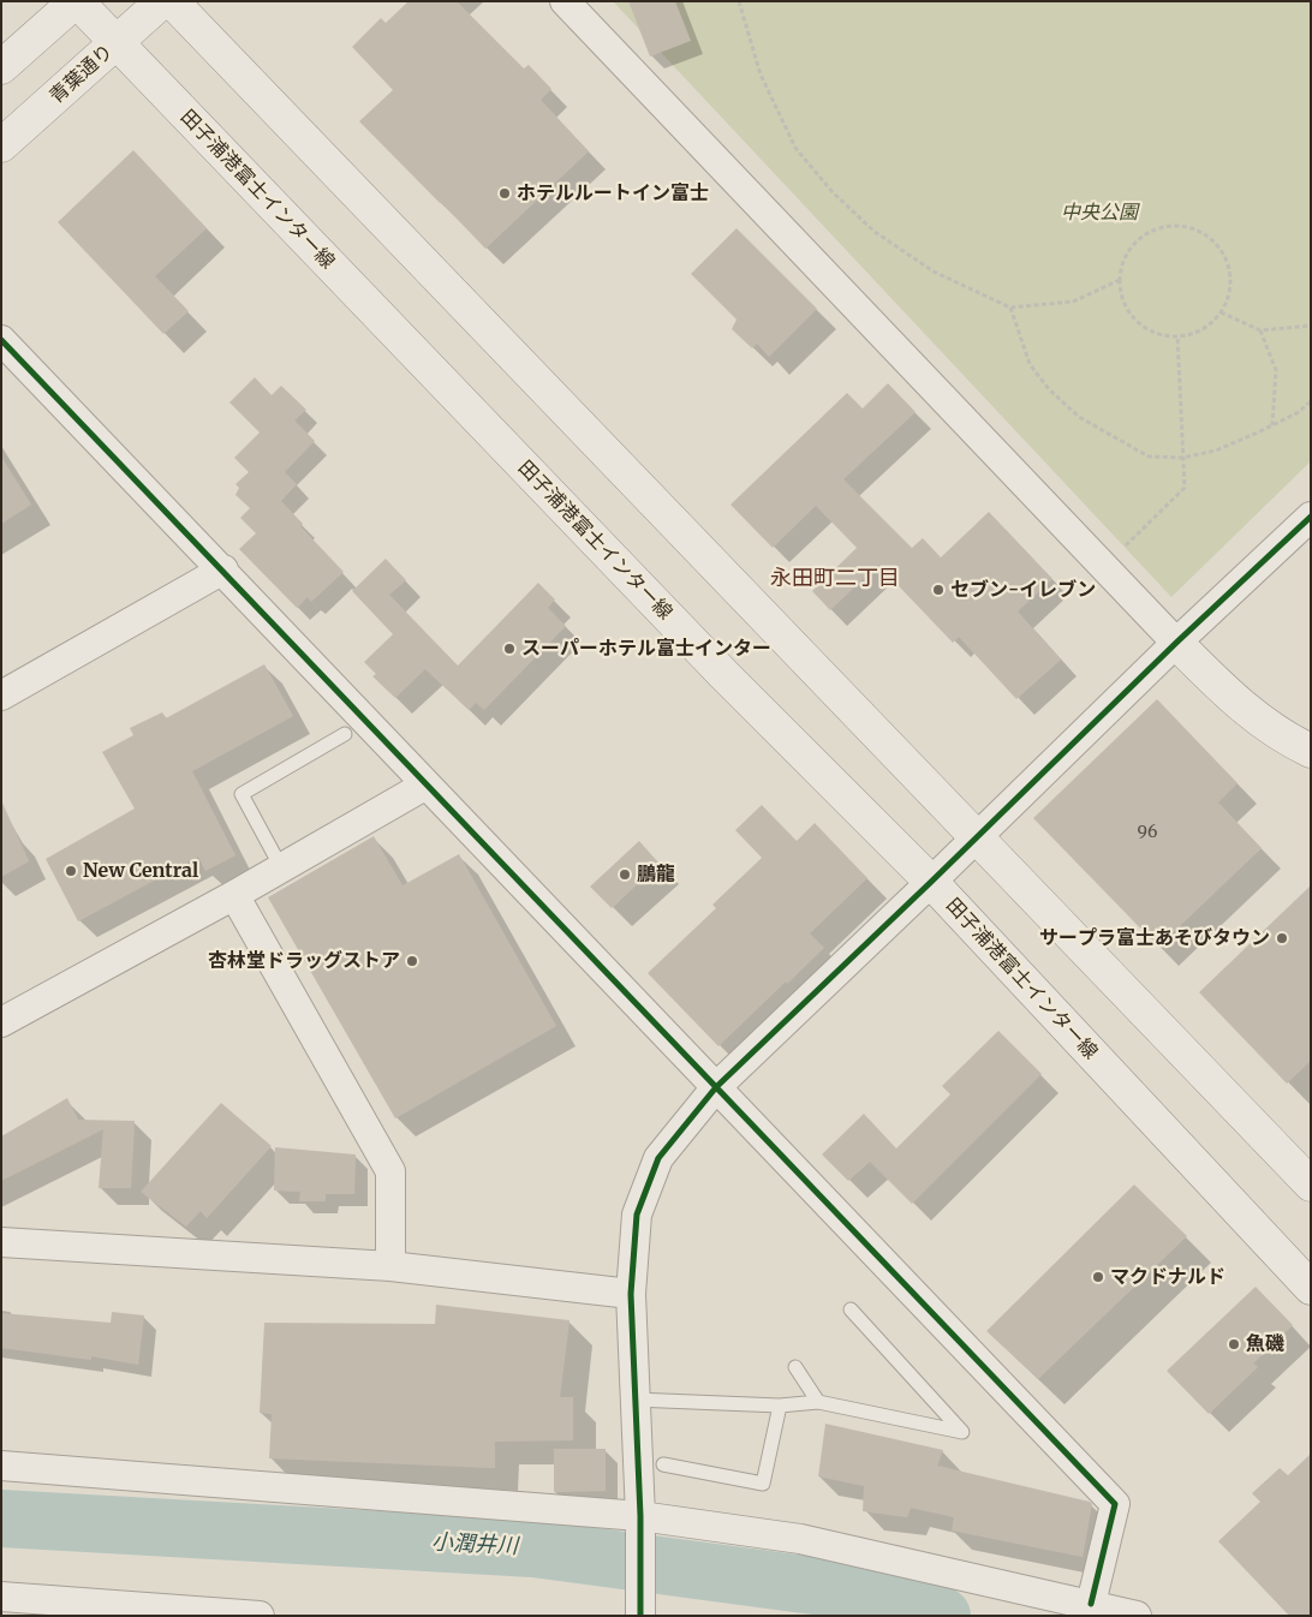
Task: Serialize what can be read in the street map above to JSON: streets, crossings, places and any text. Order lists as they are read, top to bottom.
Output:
{
  "streets": {
    "main road": ["青葉通り", "田子浦港富士インター線"]
  },
  "crossings": [
    ["青葉通り", "田子浦港富士インター線"]
  ],
  "districts": ["永田町二丁目"],
  "water": ["小潤井川"],
  "parks": ["中央公園"],
  "places": [
    "ホテルルートイン富士",
    "セブン-イレブン",
    "スーパーホテル富士インター",
    "New Central",
    "鵬龍",
    "サープラ富士あそびタウン",
    "杏林堂ドラッグストア",
    "マクドナルド",
    "魚磯"
  ],
  "house_numbers": ["96"]
}
